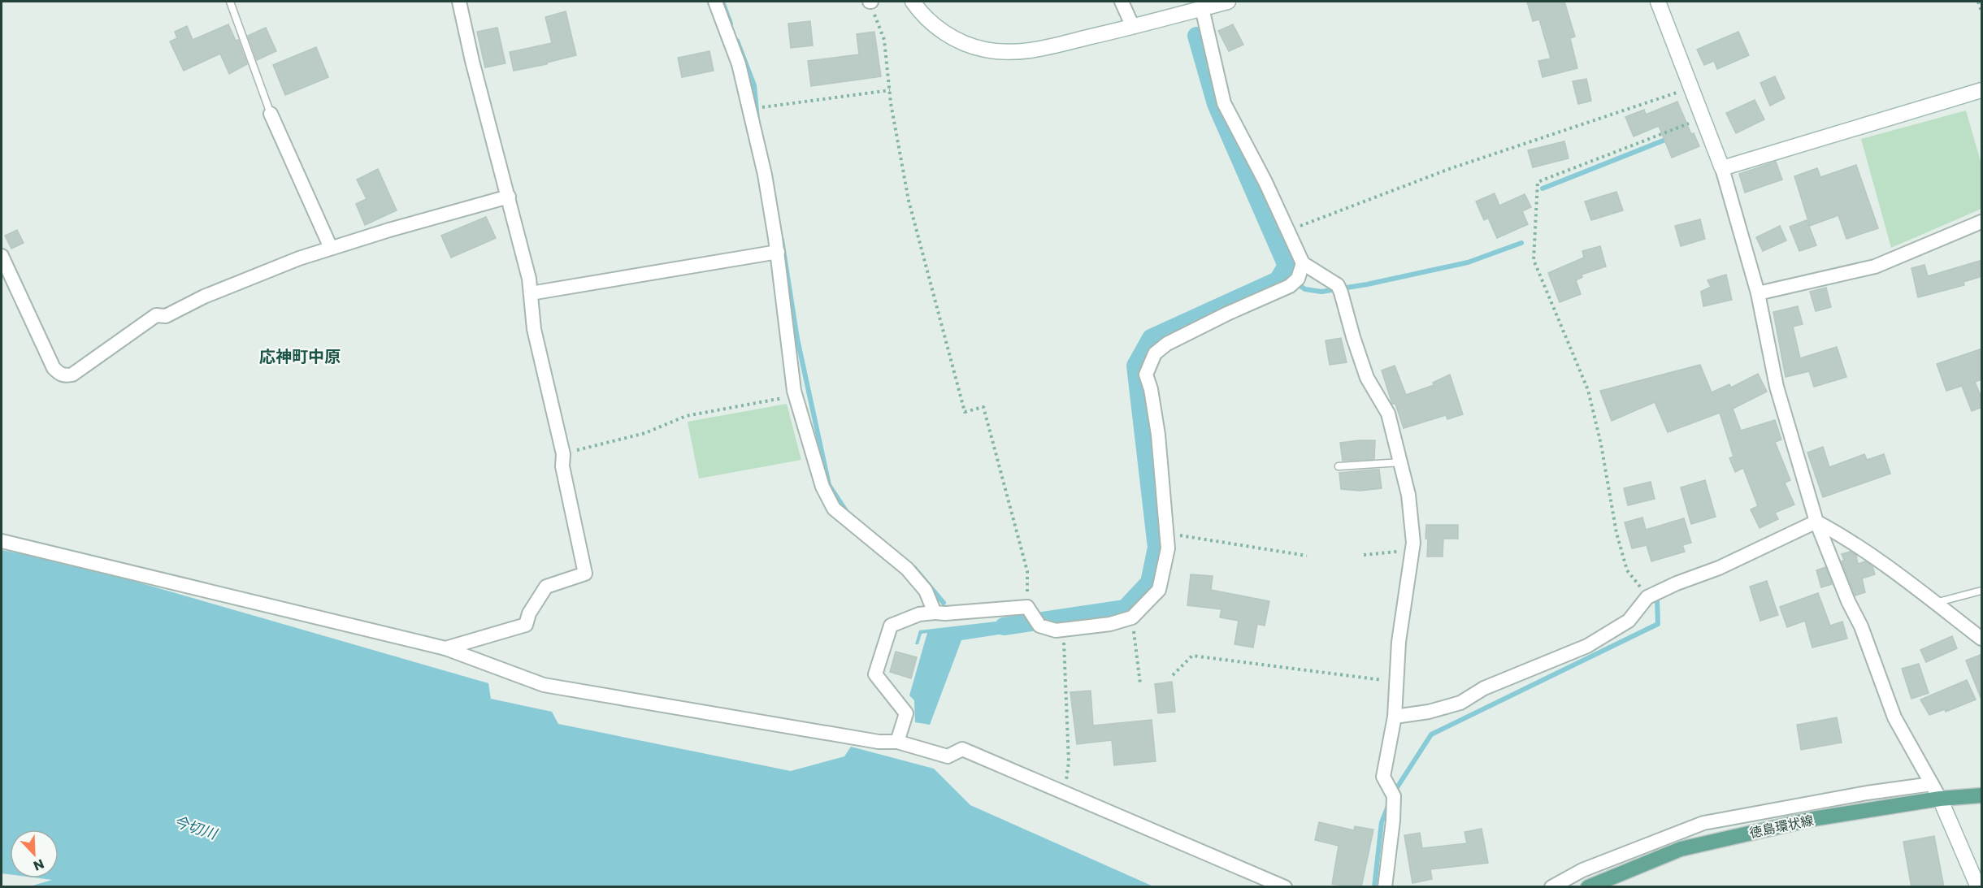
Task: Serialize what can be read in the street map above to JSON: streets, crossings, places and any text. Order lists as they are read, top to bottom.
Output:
{
  "streets": {
    "main road": ["徳島環状線"]
  },
  "districts": ["応神町中原"],
  "water": ["今切川"],
  "north": "bottom right"
}
